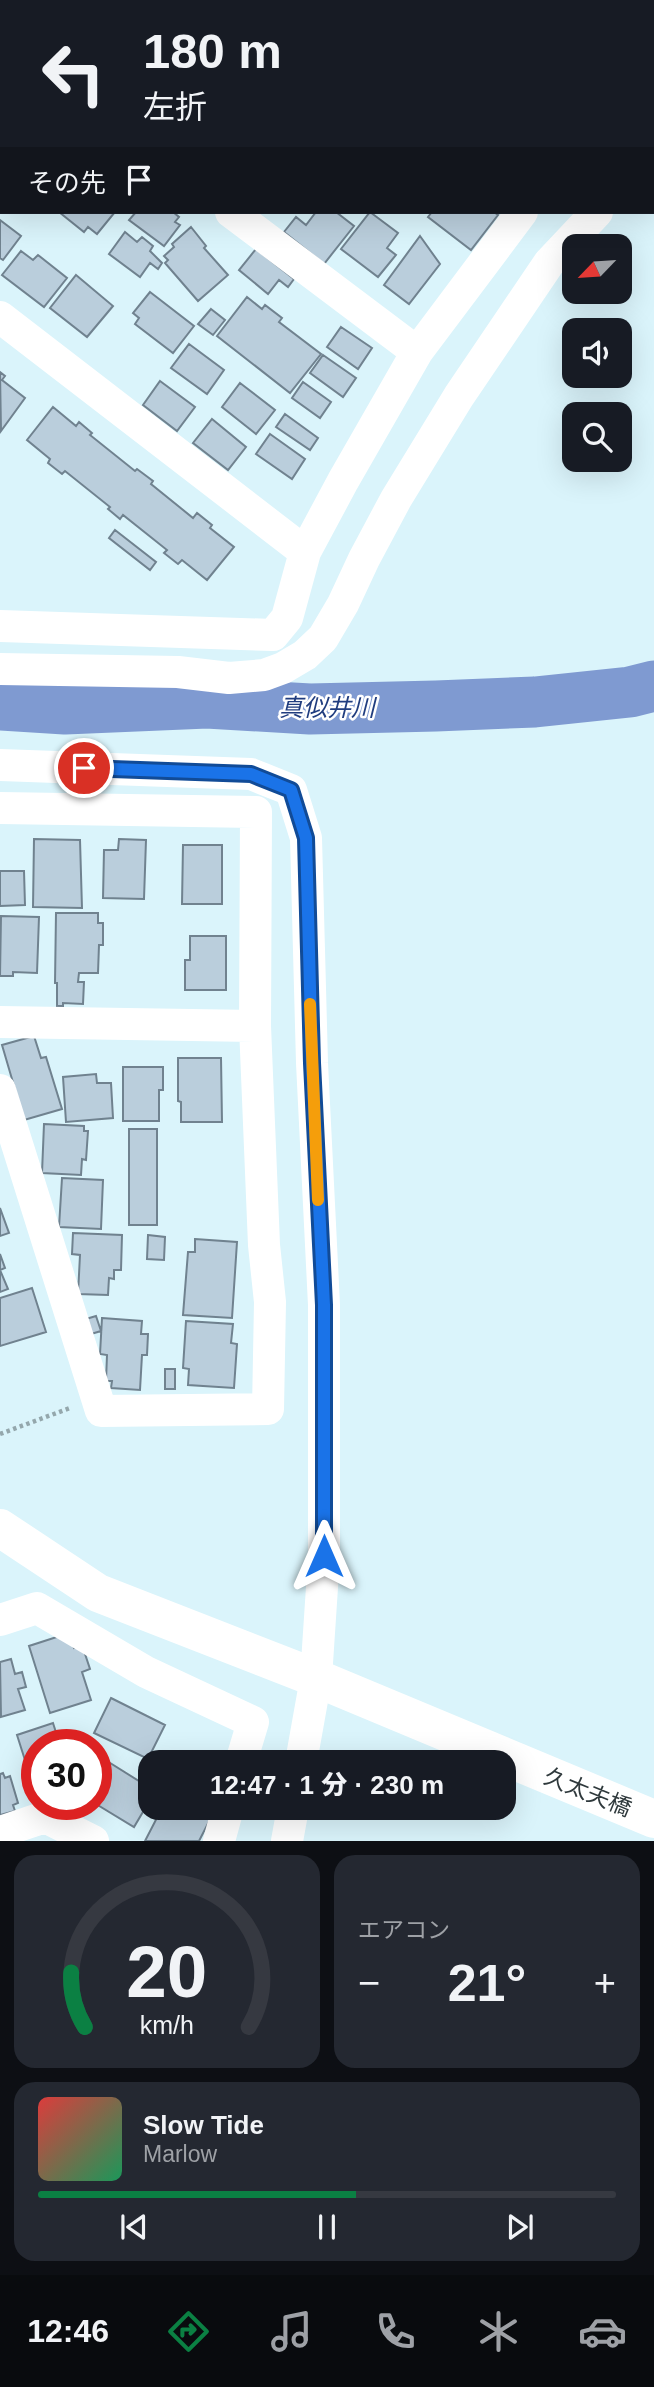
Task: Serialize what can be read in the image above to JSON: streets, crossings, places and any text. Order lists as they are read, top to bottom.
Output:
{
  "streets": {
    "street": ["久太夫橋"]
  },
  "water": ["真似井川"],
  "north": "bottom left",
  "page": {
    "turn": ["180 m", "左折"],
    "then": "その先",
    "limit": "30",
    "trip": "12:47 · 1 分 · 230 m",
    "tile": "エアコン",
    "heat": ["−", "21°", "+"],
    "song": ["Slow Tide", "Marlow"],
    "tabs": "12:46",
    "gauge": ["20", "km/h"]
  }
}
